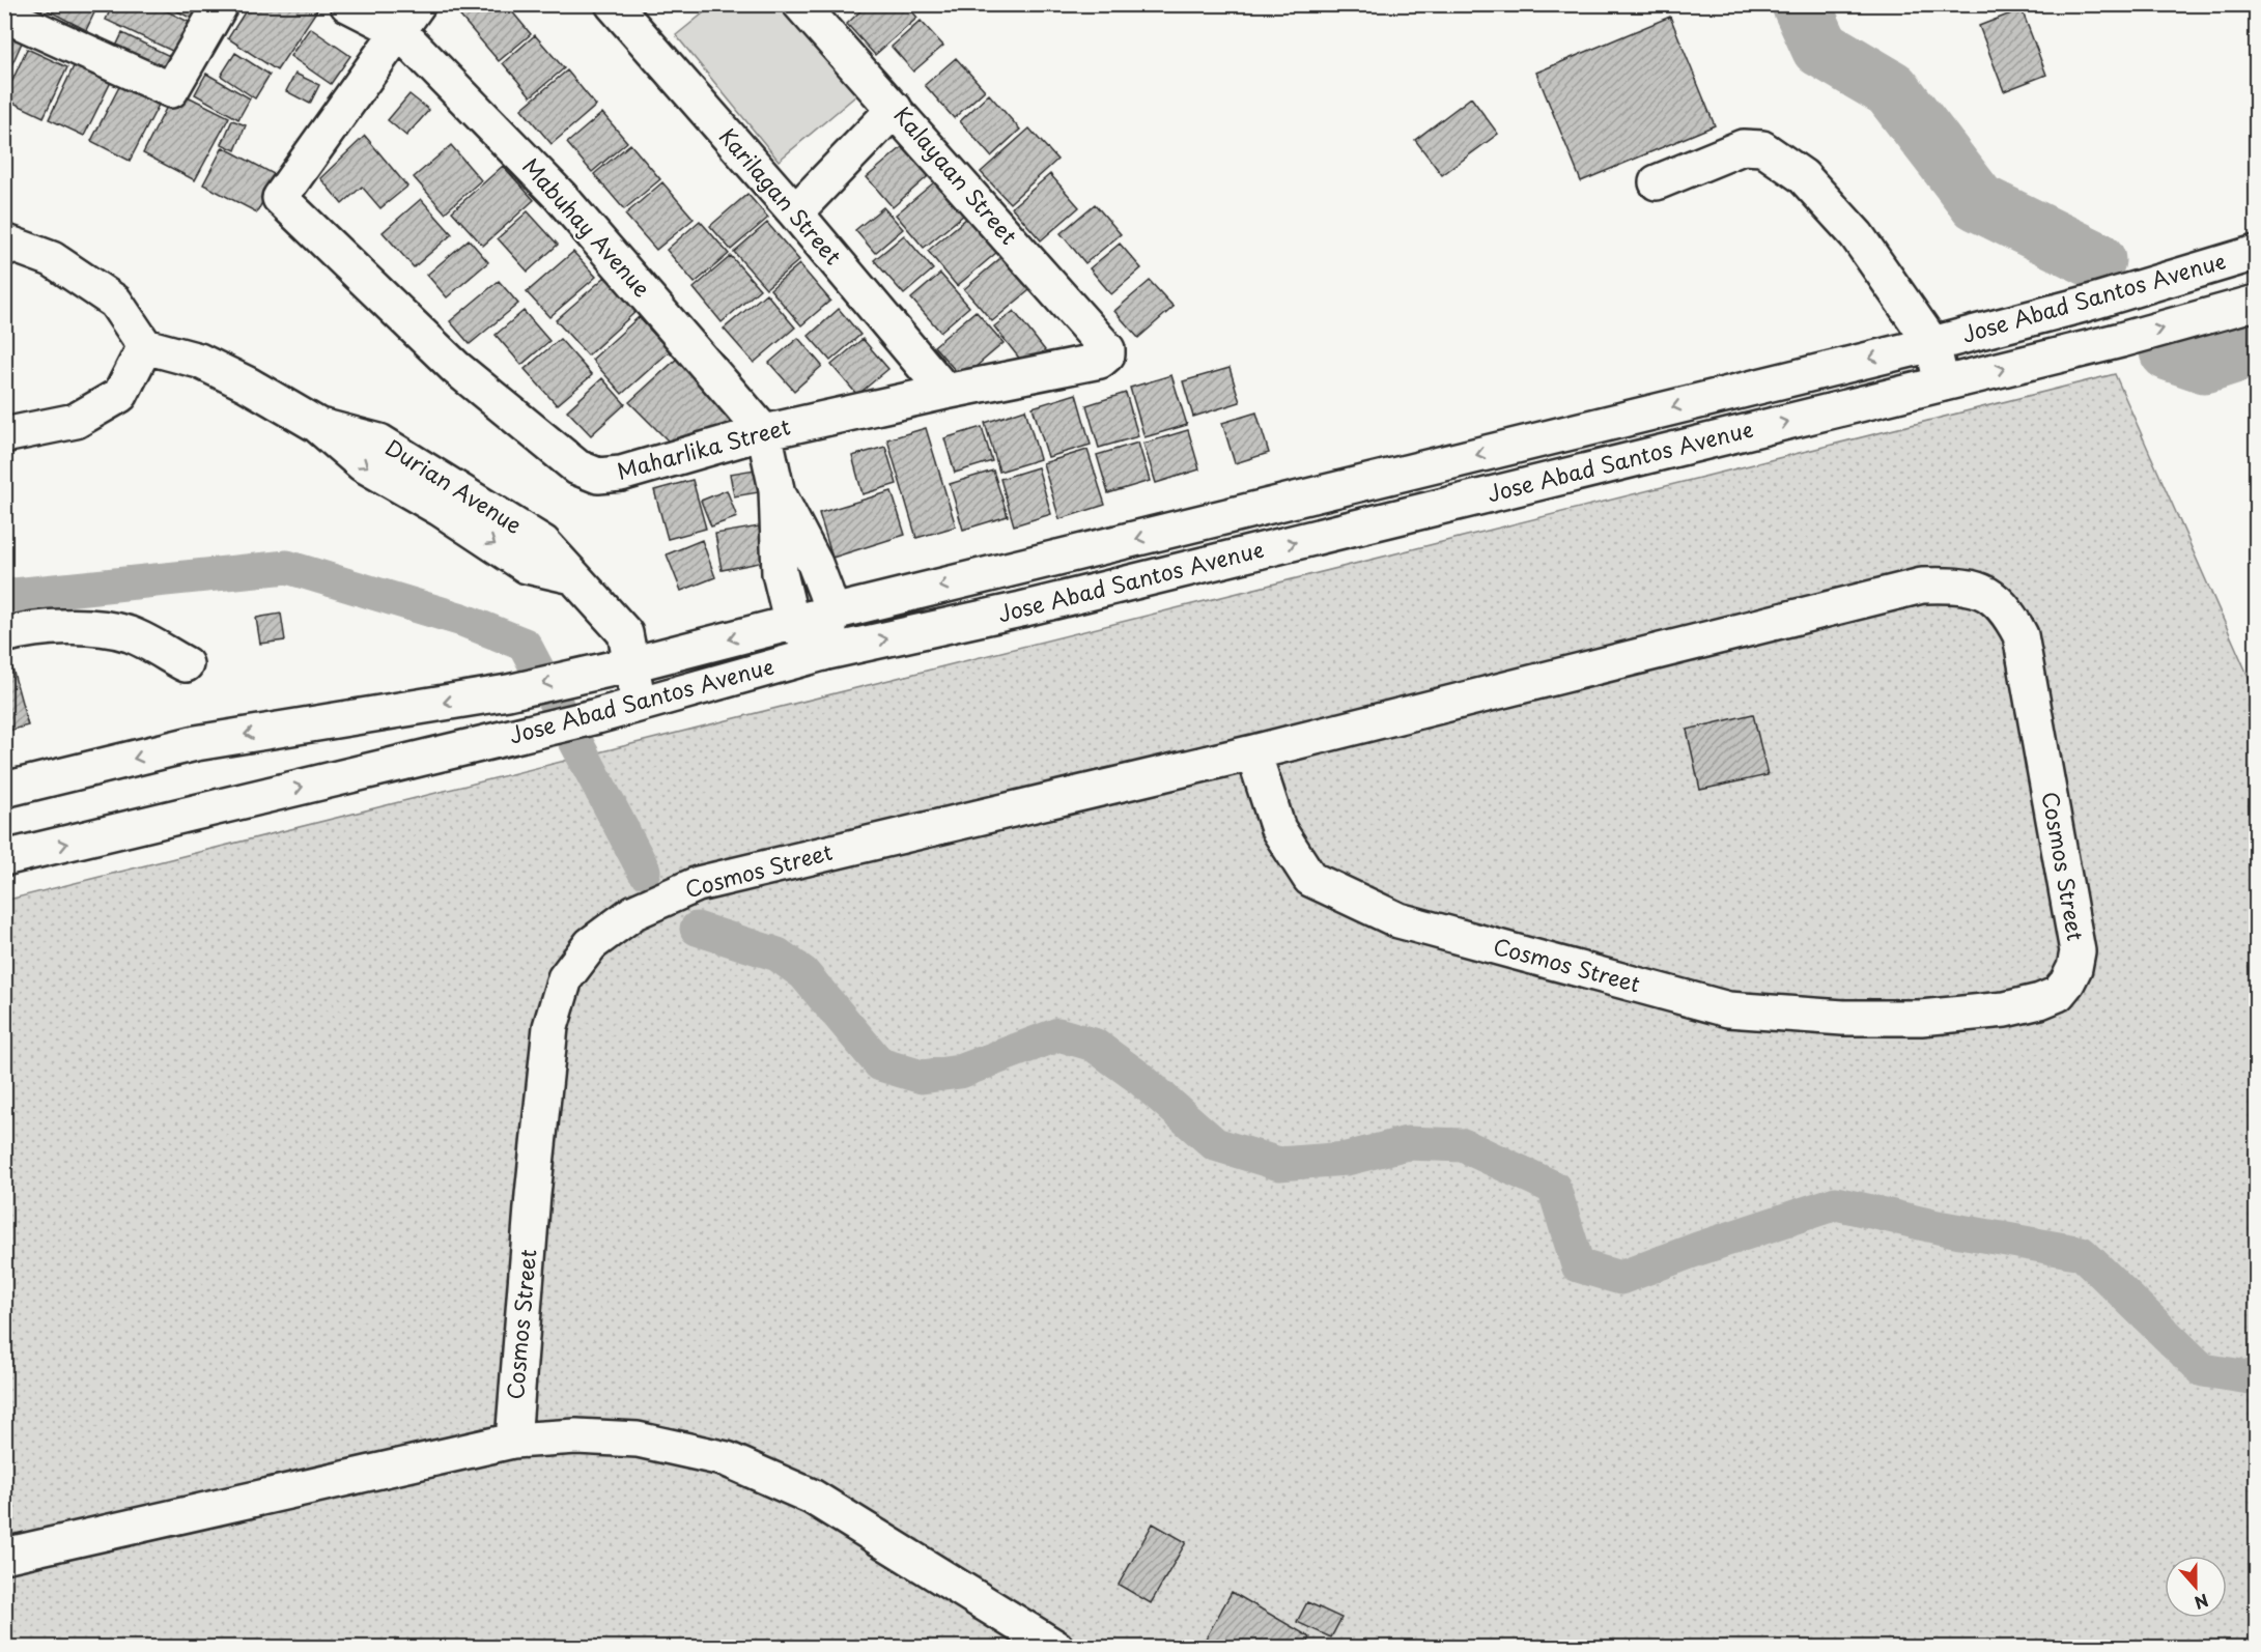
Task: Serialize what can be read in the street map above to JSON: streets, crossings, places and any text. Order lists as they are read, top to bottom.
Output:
{
  "streets": {
    "street": [
      "Kalayaan Street",
      "Karilagan Street",
      "Mabuhay Avenue",
      "Jose Abad Santos Avenue",
      "Maharlika Street",
      "Durian Avenue",
      "Cosmos Street"
    ]
  },
  "crossings": [
    ["Kalayaan Street", "Maharlika Street"],
    ["Karilagan Street", "Maharlika Street"],
    ["Mabuhay Avenue", "Jose Abad Santos Avenue"],
    ["Mabuhay Avenue", "Maharlika Street"],
    ["Jose Abad Santos Avenue", "Durian Avenue"]
  ],
  "north": "bottom"
}
